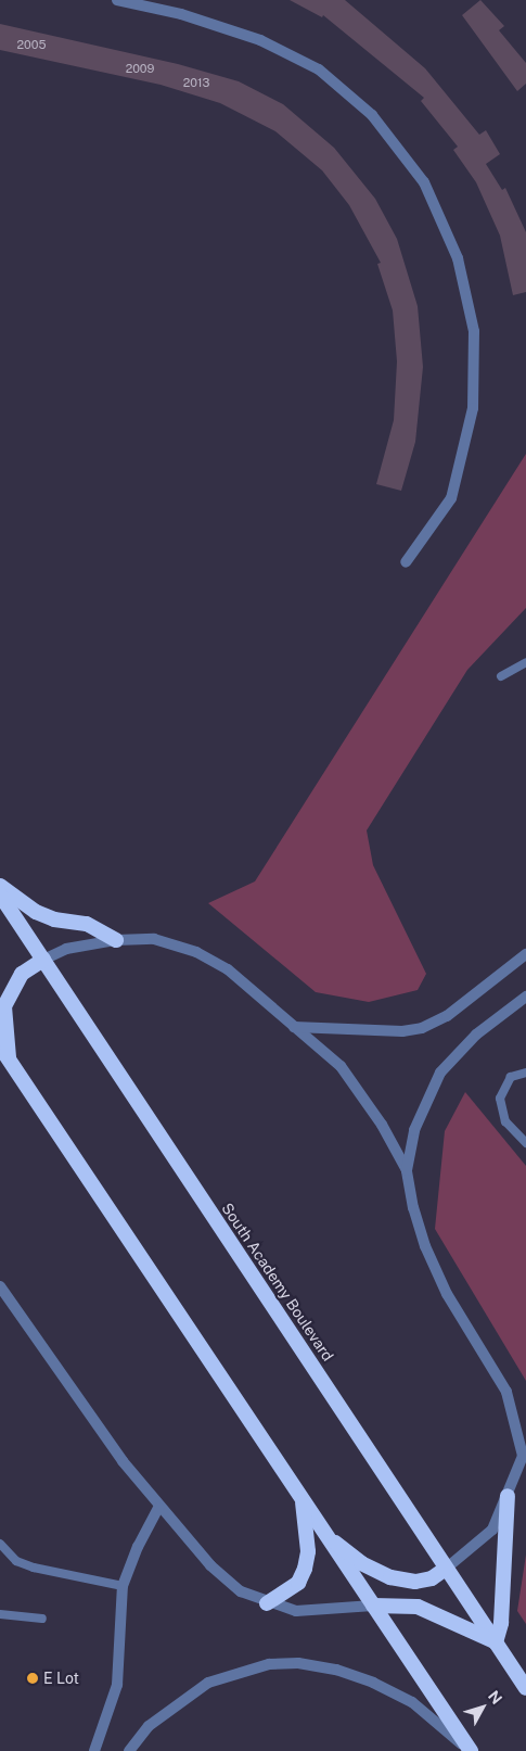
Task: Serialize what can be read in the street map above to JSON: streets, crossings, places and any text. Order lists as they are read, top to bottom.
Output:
{
  "streets": {
    "highway": ["South Academy Boulevard"]
  },
  "places": ["E Lot"],
  "house_numbers": ["2005", "2009", "2013"],
  "north": "top right"
}
